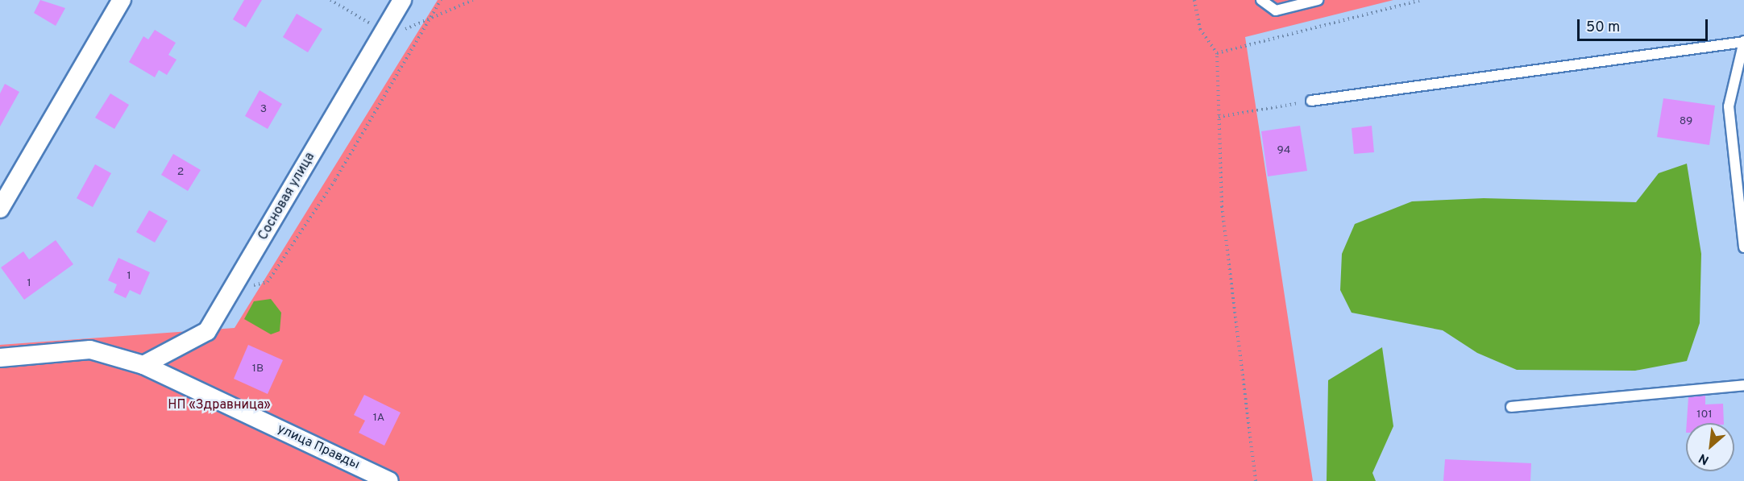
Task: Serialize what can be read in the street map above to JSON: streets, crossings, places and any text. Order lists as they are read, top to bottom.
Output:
{
  "streets": {
    "street": ["Сосновая улица", "улица Правды"]
  },
  "crossings": [
    ["Сосновая улица", "улица Правды"]
  ],
  "parks": ["НП «Здравница»"],
  "house_numbers": [
    "3",
    "89",
    "94",
    "2",
    "1",
    "1",
    "1В",
    "101",
    "1А"
  ],
  "scale_bar": "50 m",
  "north": "bottom left"
}
